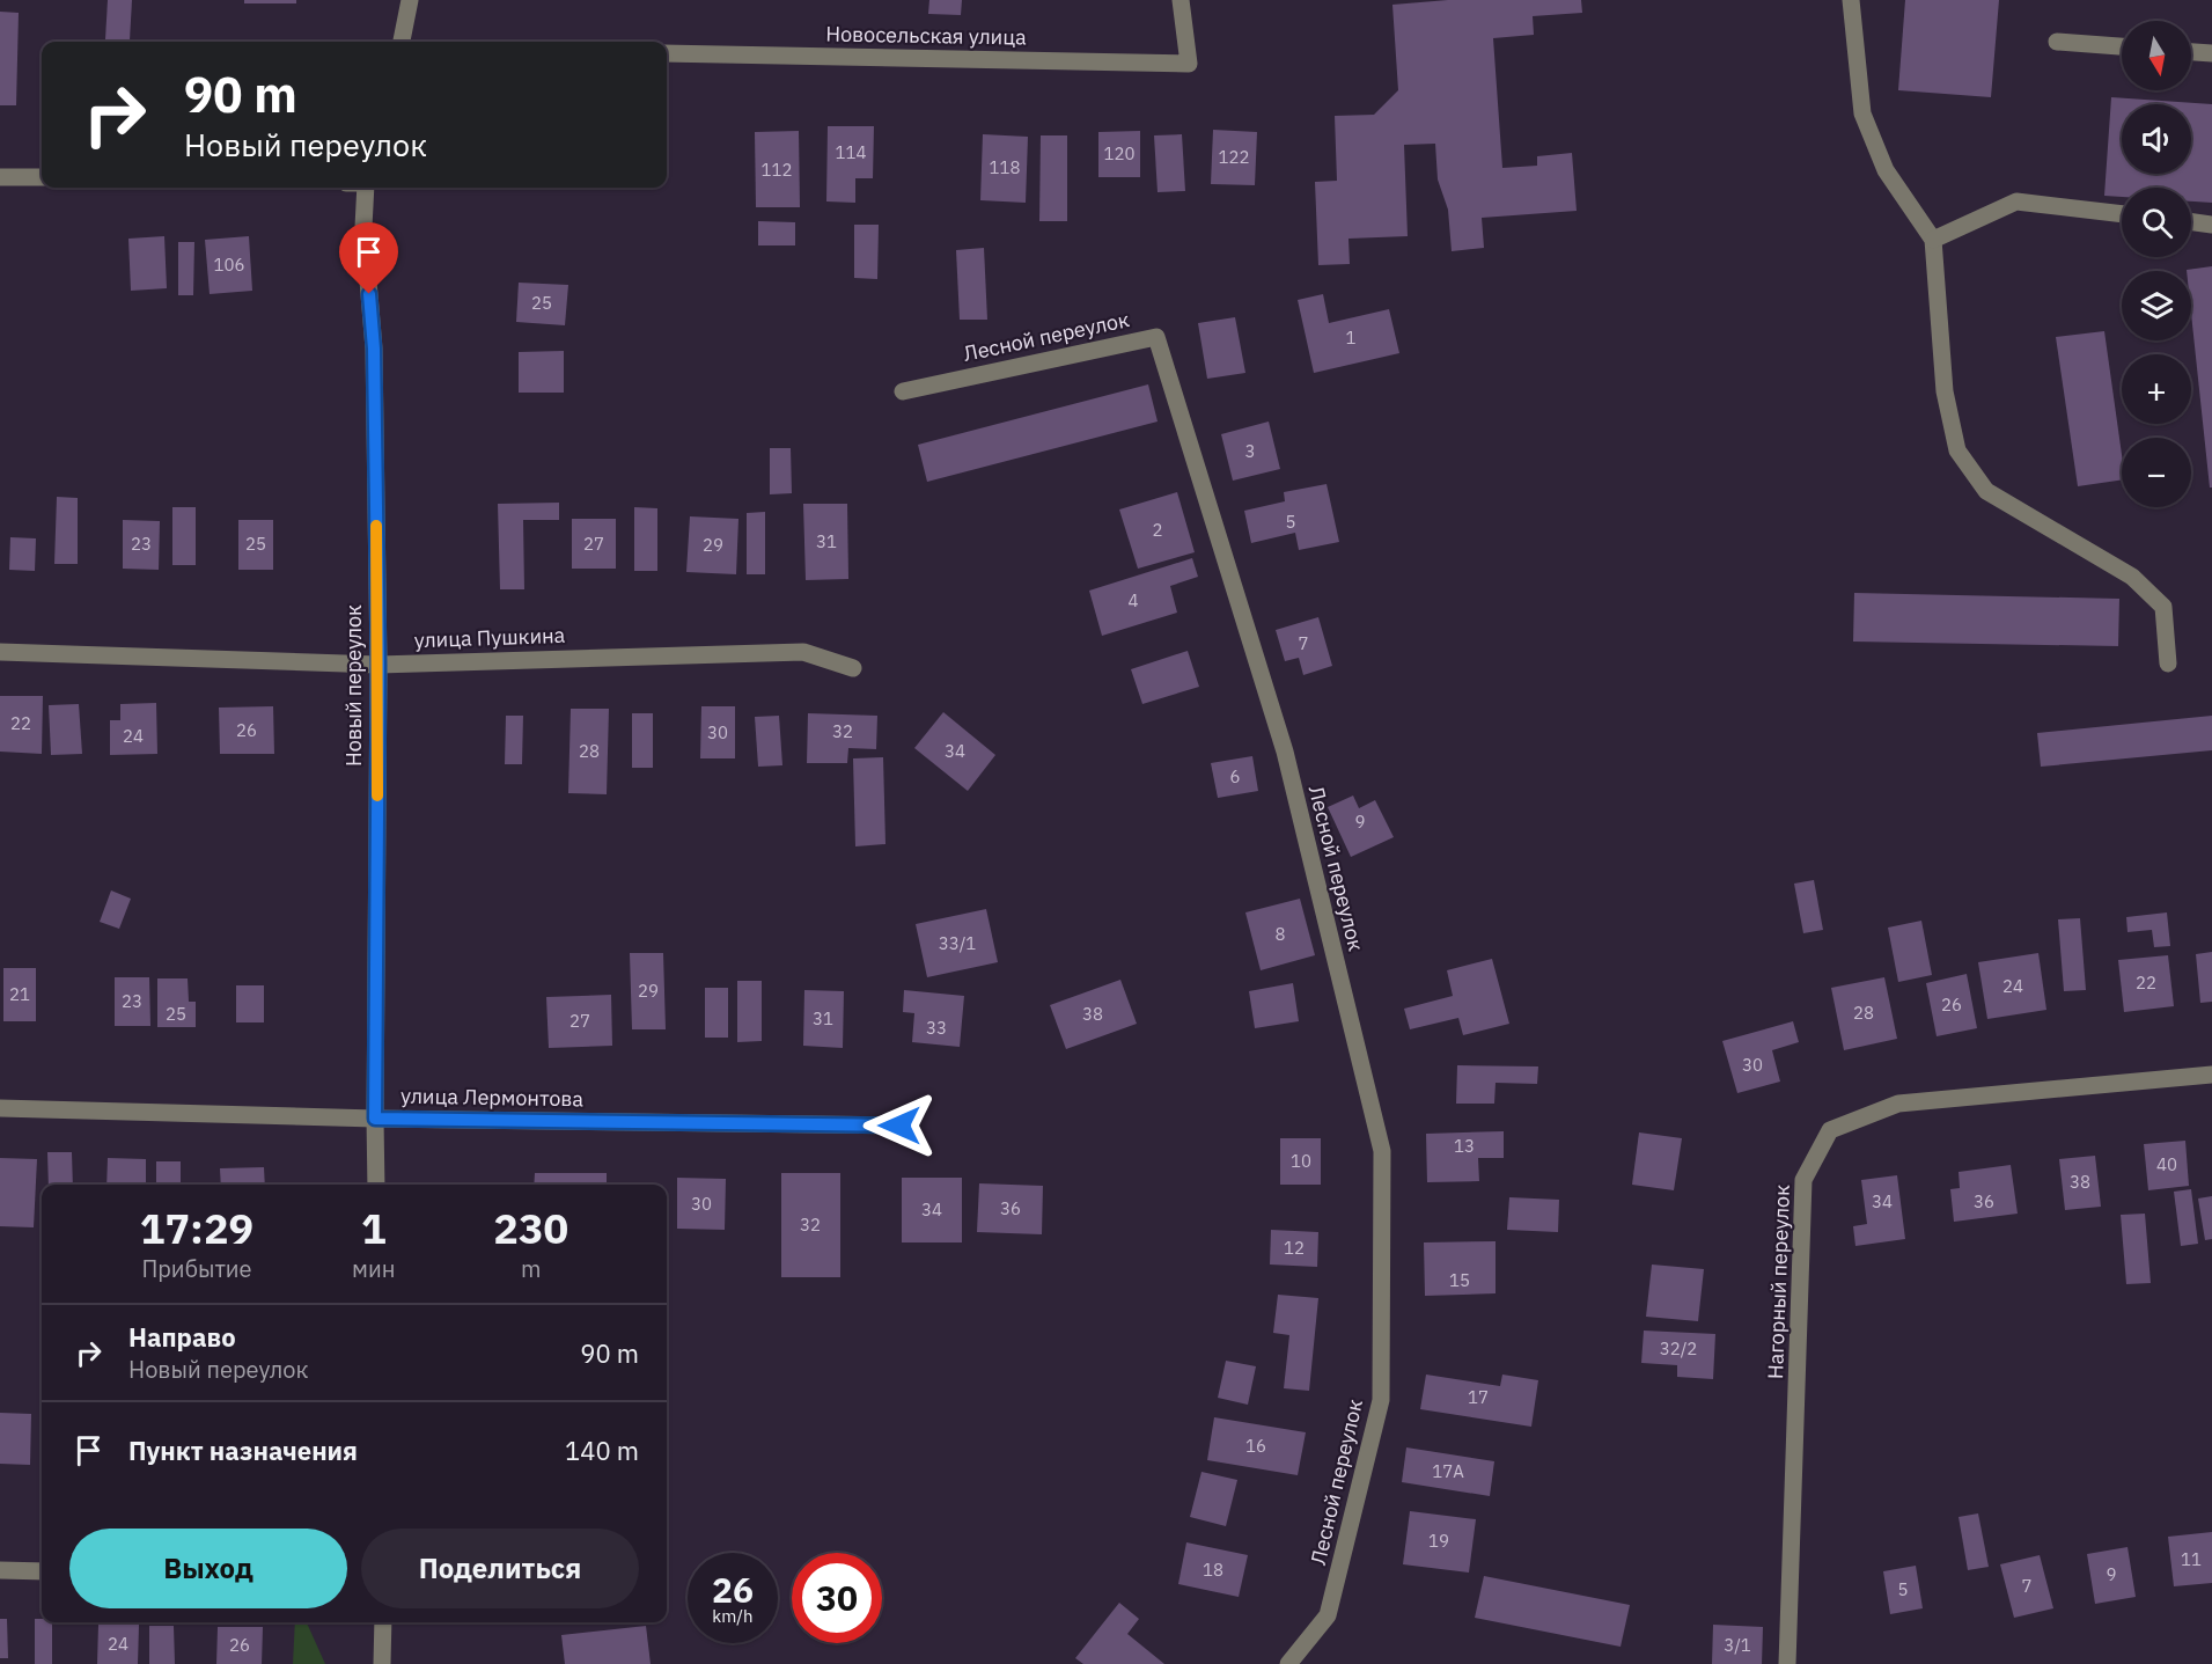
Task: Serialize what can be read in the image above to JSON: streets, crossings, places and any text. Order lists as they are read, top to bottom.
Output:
{
  "streets": {
    "street": [
      "Новосельская улица",
      "Лесной переулок",
      "улица Пушкина",
      "Новый переулок",
      "улица Лермонтова",
      "Нагорный переулок"
    ]
  },
  "crossings": [
    ["улица Пушкина", "Новый переулок"],
    ["Новый переулок", "улица Лермонтова"]
  ],
  "house_numbers": [
    "114",
    "120",
    "122",
    "118",
    "112",
    "106",
    "25",
    "1",
    "3",
    "5",
    "2",
    "31",
    "23",
    "25",
    "27",
    "29",
    "4",
    "7",
    "22",
    "26",
    "32",
    "30",
    "24",
    "28",
    "34",
    "6",
    "9",
    "8",
    "33/1",
    "22",
    "24",
    "29",
    "21",
    "23",
    "26",
    "28",
    "25",
    "38",
    "31",
    "27",
    "33",
    "30",
    "13",
    "10",
    "40",
    "38",
    "34",
    "36",
    "30",
    "36",
    "34",
    "32",
    "12",
    "15",
    "32/2",
    "17",
    "16",
    "17А",
    "19",
    "11",
    "18",
    "9",
    "7",
    "5",
    "24",
    "26",
    "3/1"
  ],
  "north": "bottom",
  "page": {
    "map_buttons": ["+", "−"],
    "turn": ["90 m", "Новый переулок"],
    "eta": [
      "17:29",
      "Прибытие",
      "1",
      "мин",
      "230",
      "m"
    ],
    "list": [
      {
        "name": "Направо",
        "note": "Новый переулок",
        "value": "90 m"
      },
      {
        "name": "Пункт назначения",
        "value": "140 m"
      }
    ],
    "buttons": ["Выход", "Поделиться"],
    "speed": "26 km/h",
    "limit": "30"
  }
}
